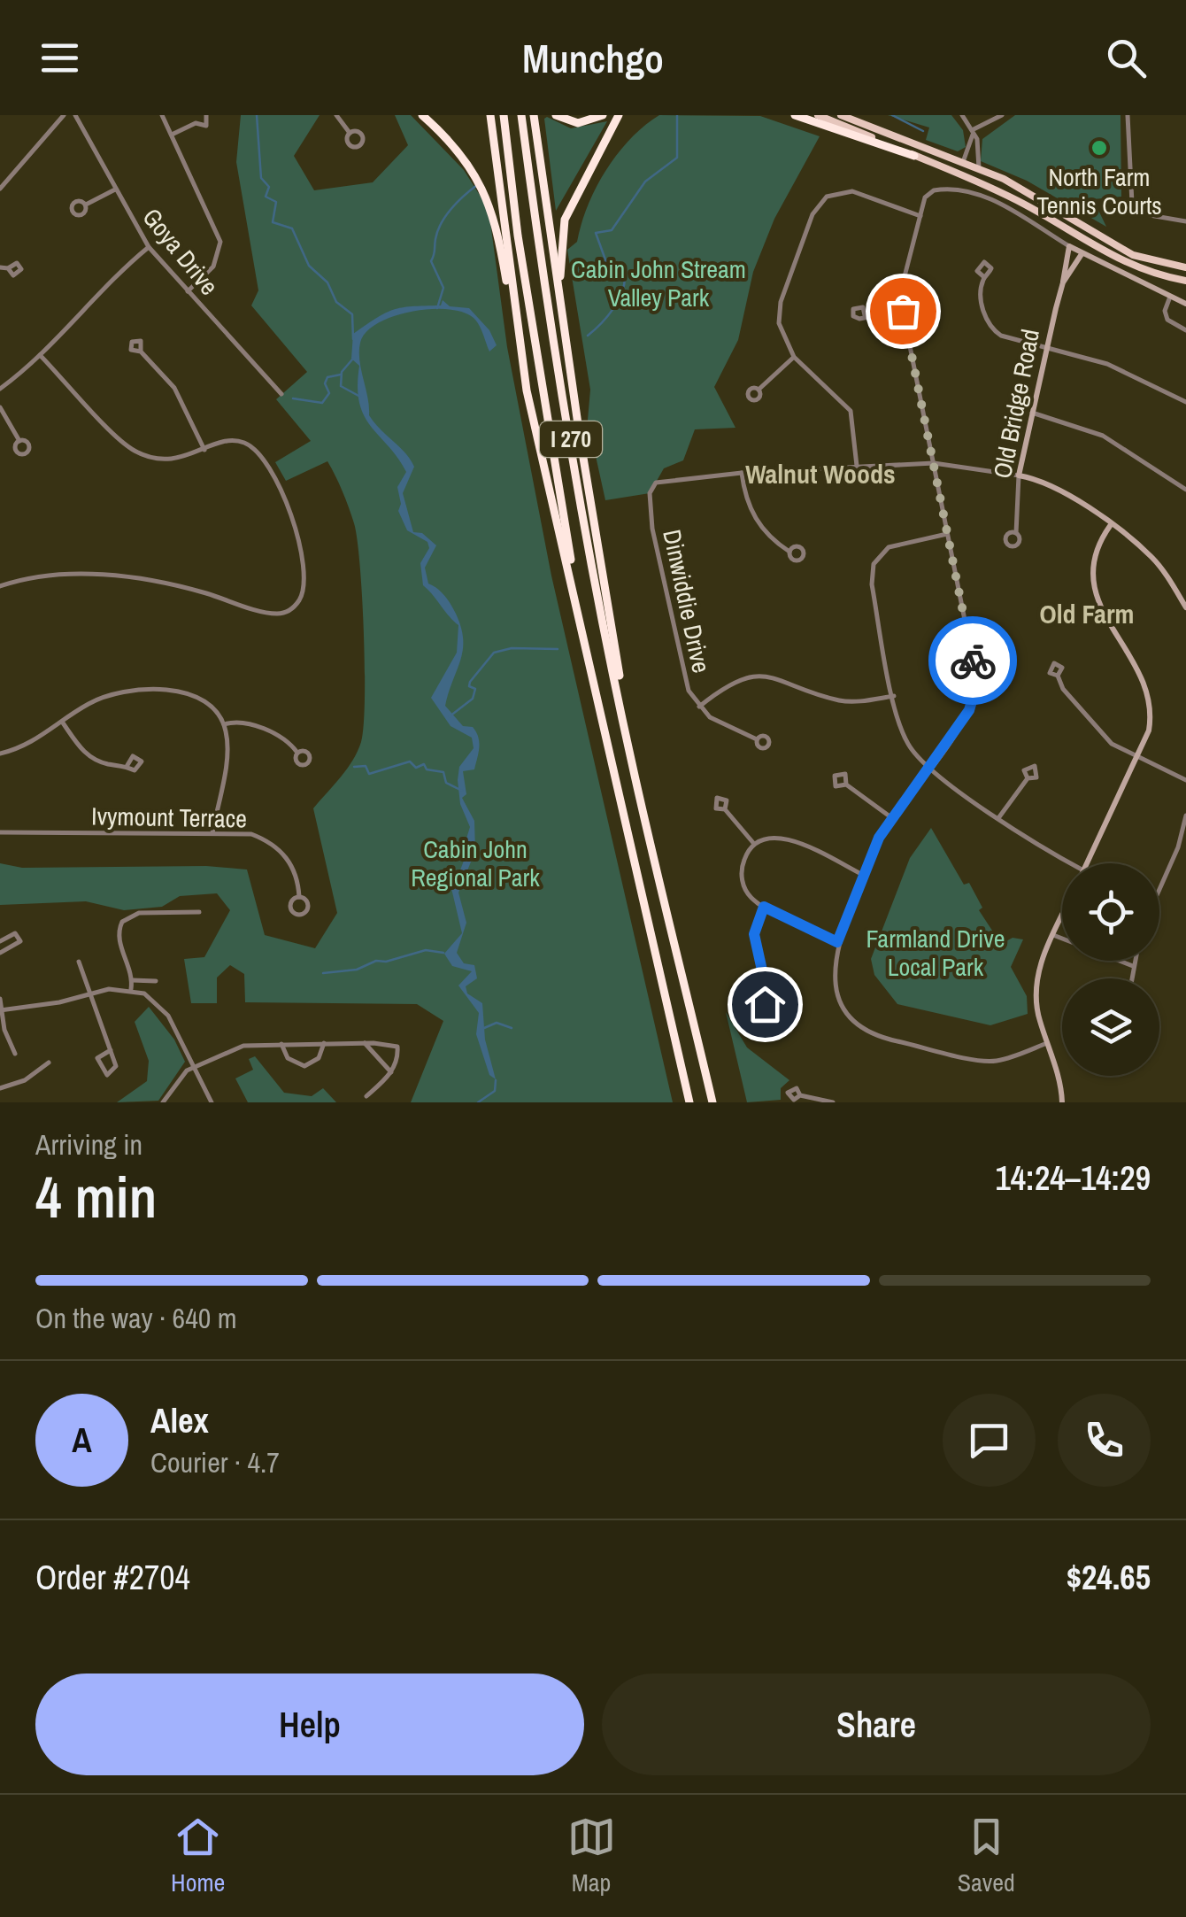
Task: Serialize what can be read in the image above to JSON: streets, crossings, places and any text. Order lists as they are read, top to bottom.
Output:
{
  "streets": {
    "highway": ["I 270"],
    "street": [
      "Goya Drive",
      "Old Bridge Road",
      "Dinwiddie Drive",
      "Ivymount Terrace"
    ]
  },
  "districts": ["Walnut Woods", "Old Farm"],
  "parks": ["Cabin John Stream Valley Park", "Cabin John Regional Park", "Farmland Drive Local Park"],
  "places": ["North Farm Tennis Courts"],
  "page": {
    "header": "Munchgo",
    "heading": ["4 min", "Arriving in", "14:24–14:29"],
    "panel": [
      "Alex",
      "Courier · 4.7",
      "Order #2704",
      "$24.65"
    ],
    "bar": "On the way · 640 m",
    "round": "A",
    "buttons": ["Help", "Share"],
    "tabs": ["Home", "Map", "Saved"]
  }
}
